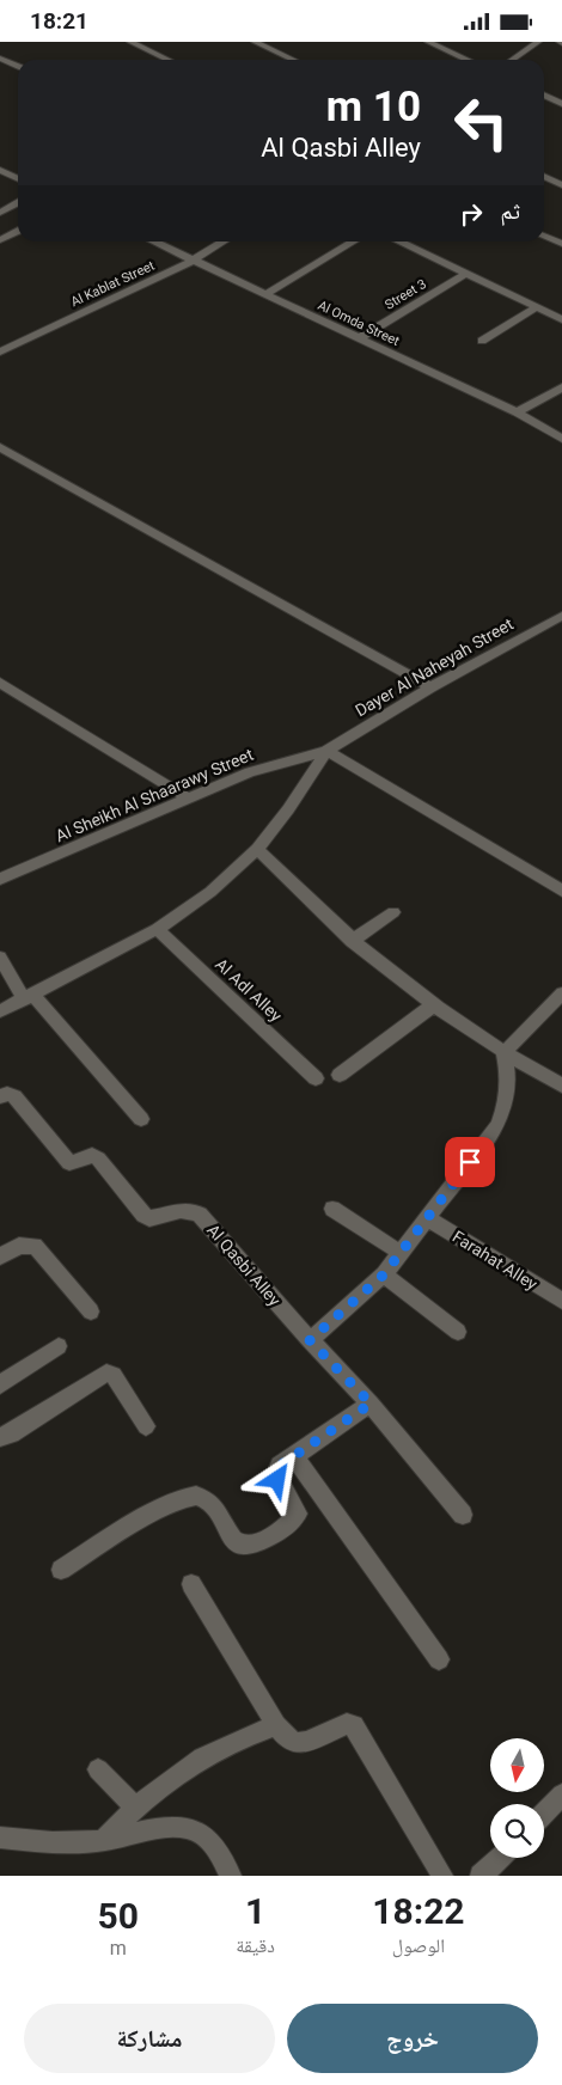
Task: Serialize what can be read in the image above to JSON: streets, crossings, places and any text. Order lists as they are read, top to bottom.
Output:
{
  "streets": {
    "street": [
      "Al Kablat Street",
      "Street 3",
      "Al Omda Street",
      "Dayer Al Naheyah Street",
      "Al Sheikh Al Shaarawy Street",
      "Al Adl Alley",
      "Farahat Alley",
      "Al Qasbi Alley"
    ]
  },
  "crossings": [
    ["Al Kablat Street", "Al Omda Street"],
    ["Street 3", "Al Omda Street"],
    ["Dayer Al Naheyah Street", "Al Sheikh Al Shaarawy Street"]
  ],
  "north": "bottom",
  "page": {
    "status": "18:21",
    "turn": ["10 m", "Al Qasbi Alley"],
    "then": "ثم",
    "eta": [
      "18:22",
      "الوصول",
      "1",
      "دقيقة",
      "50",
      "m"
    ],
    "buttons": ["خروج", "مشاركة"]
  }
}
